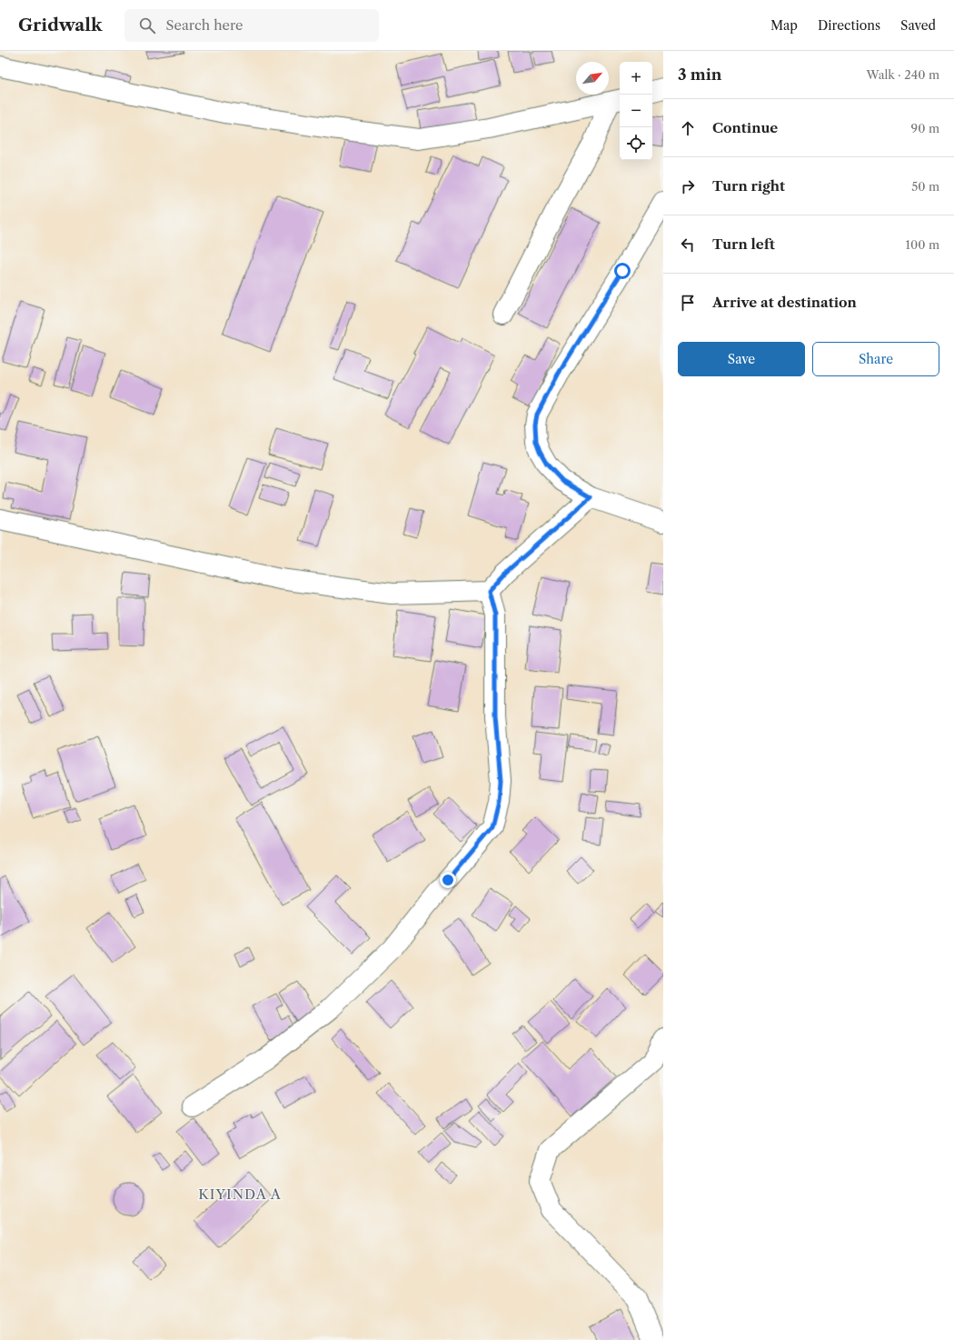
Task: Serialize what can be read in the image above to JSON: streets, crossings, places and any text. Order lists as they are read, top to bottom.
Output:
{
  "districts": ["KIYINDA A"],
  "north": "top right",
  "page": {
    "header": "Gridwalk",
    "search": "Search here",
    "nav": ["Map", "Directions", "Saved"],
    "heading": ["3 min", "Walk · 240 m"],
    "map_buttons": ["+", "−"],
    "list": [
      ["Continue", "90 m"],
      ["Turn right", "50 m"],
      ["Turn left", "100 m"],
      "Arrive at destination"
    ],
    "buttons": ["Save", "Share"]
  }
}
